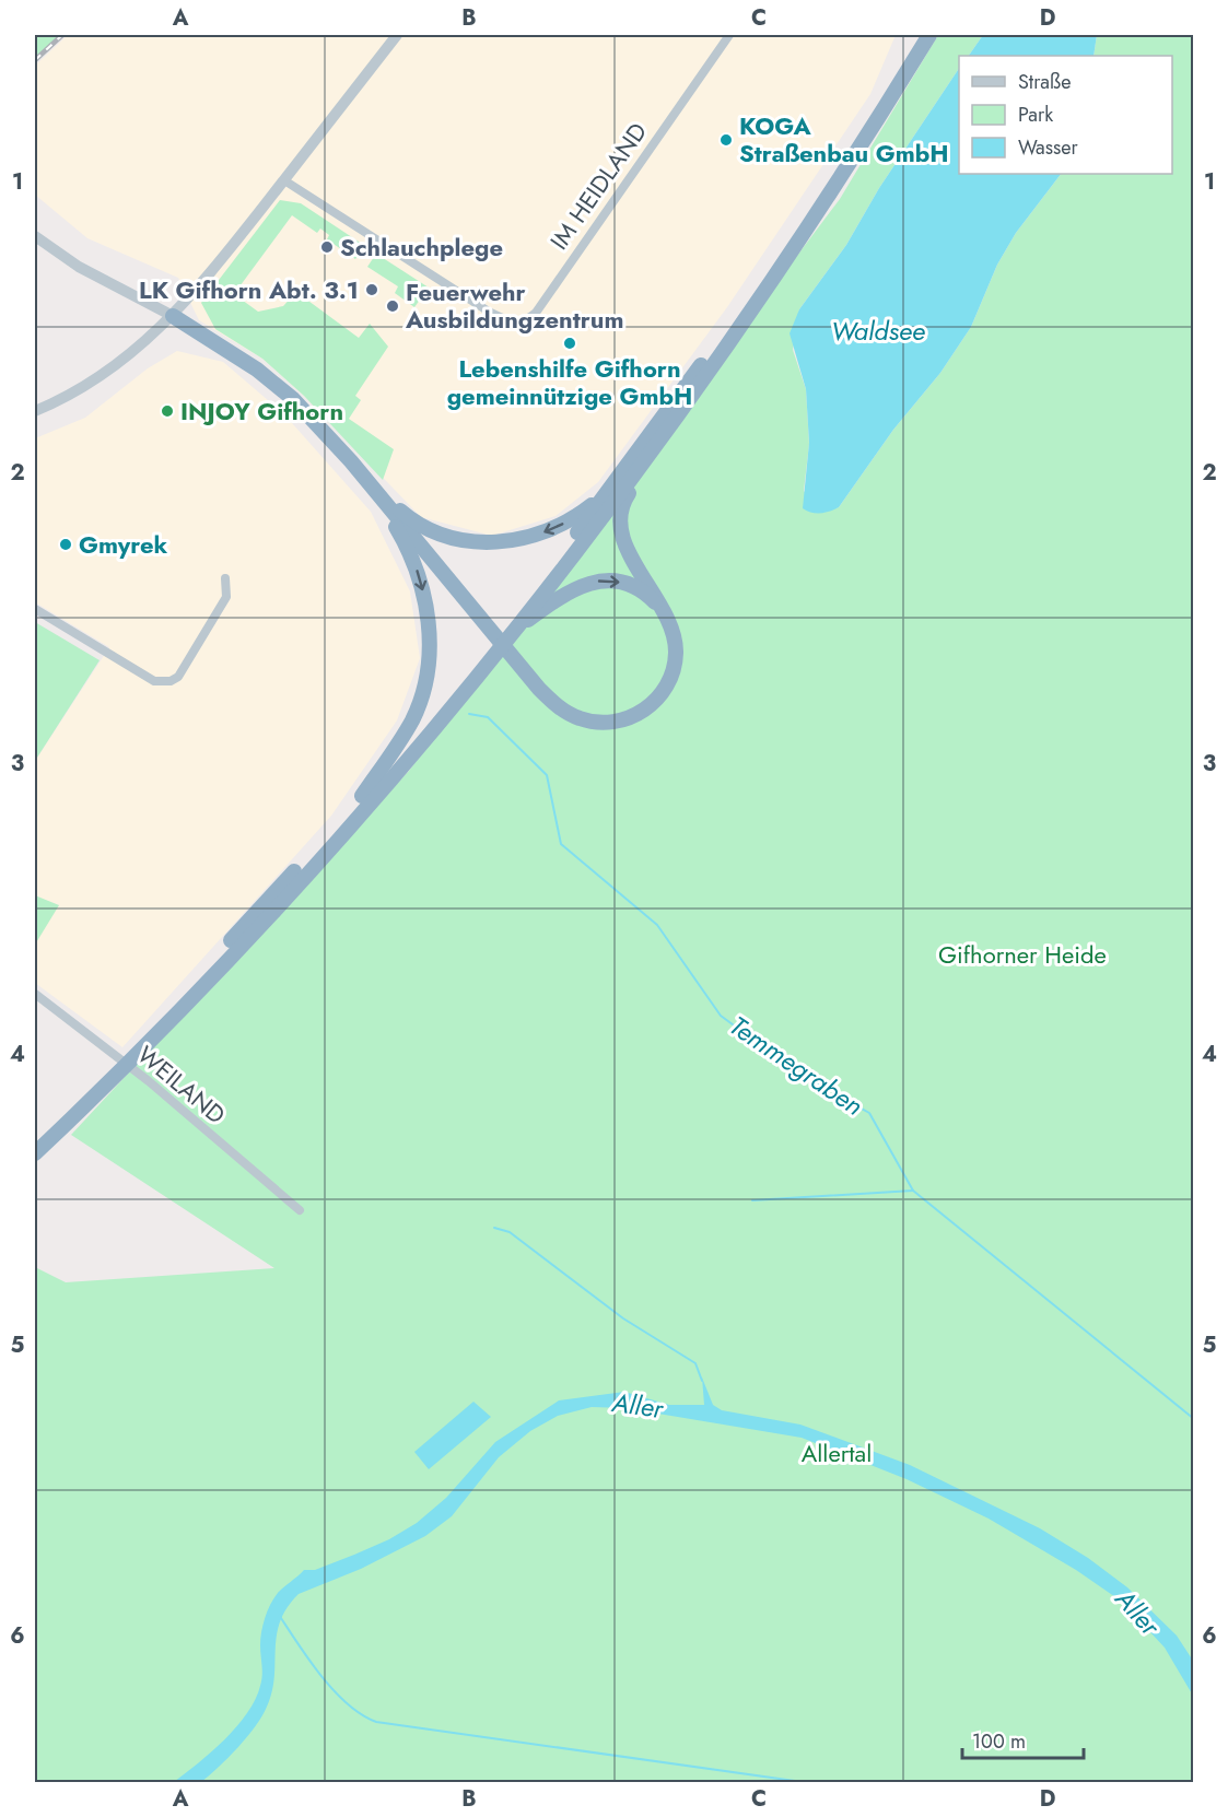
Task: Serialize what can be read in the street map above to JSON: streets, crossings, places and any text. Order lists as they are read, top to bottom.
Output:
{
  "streets": {
    "street": ["IM HEIDLAND", "WEILAND"]
  },
  "water": ["Waldsee", "Temmegraben", "Aller"],
  "parks": ["Gifhorner Heide", "Allertal"],
  "places": [
    "KOGA Straßenbau GmbH",
    "Schlauchplege",
    "LK Gifhorn Abt. 3.1",
    "Feuerwehr Ausbildungzentrum",
    "Lebenshilfe Gifhorn gemeinnützige GmbH",
    "INJOY Gifhorn",
    "Gmyrek"
  ],
  "legend": ["Straße", "Park", "Wasser"],
  "scale_bar": "100 m",
  "grid": {
    "columns": [
      "A",
      "B",
      "C",
      "D"
    ],
    "rows": [
      "1",
      "2",
      "3",
      "4",
      "5",
      "6"
    ]
  }
}
